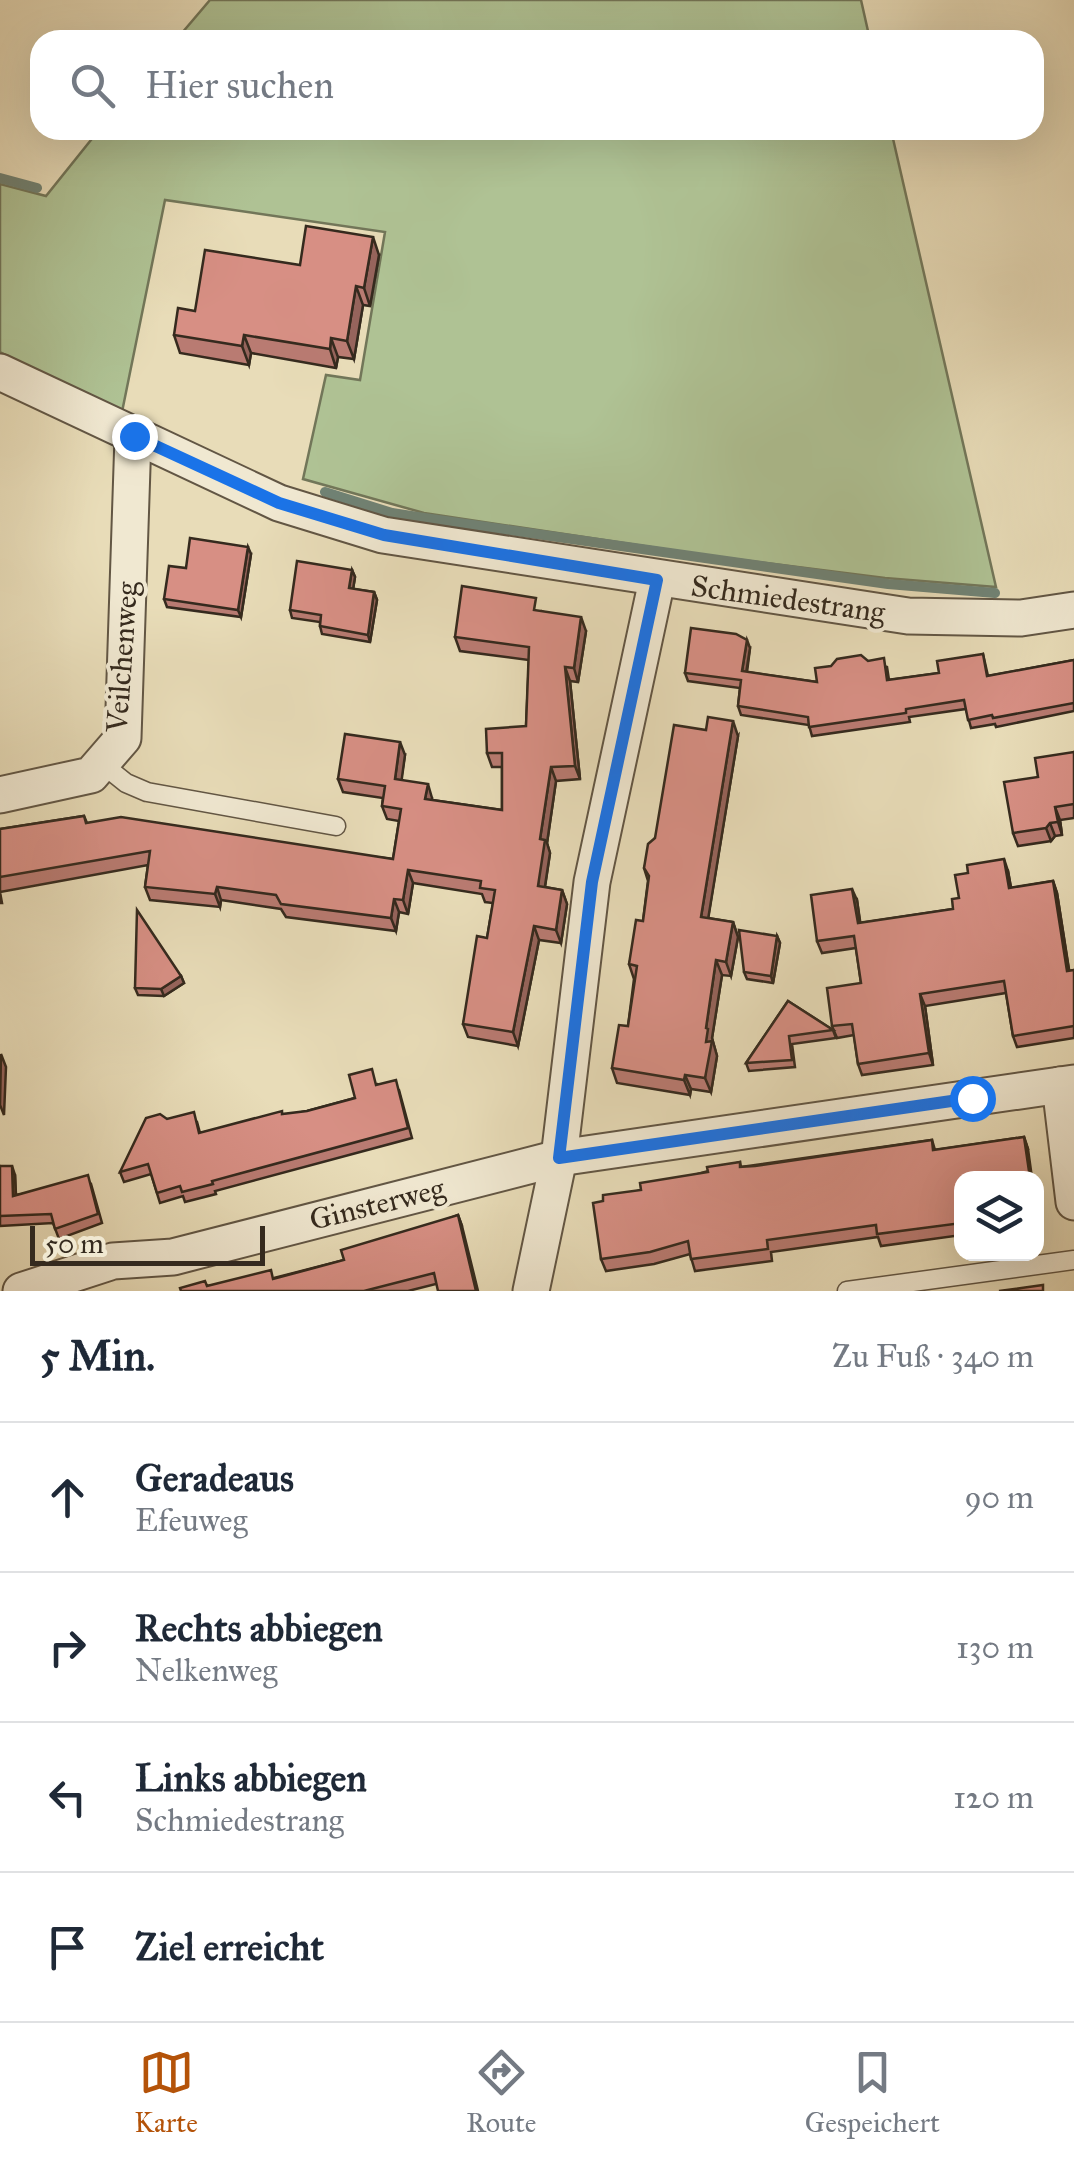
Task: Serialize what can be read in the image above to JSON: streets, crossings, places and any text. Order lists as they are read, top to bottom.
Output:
{
  "streets": {
    "street": ["Schmiedestrang", "Veilchenweg", "Ginsterweg"]
  },
  "crossings": [
    ["Schmiedestrang", "Veilchenweg"]
  ],
  "scale_bar": "50 m",
  "page": {
    "search": "Hier suchen",
    "scale": "50 m",
    "heading": ["5 Min.", "Zu Fuß · 340 m"],
    "list": [
      ["Geradeaus", "Efeuweg", "90 m"],
      ["Rechts abbiegen", "Nelkenweg", "130 m"],
      ["Links abbiegen", "Schmiedestrang", "120 m"],
      "Ziel erreicht"
    ],
    "nav": ["Karte", "Route", "Gespeichert"]
  }
}
